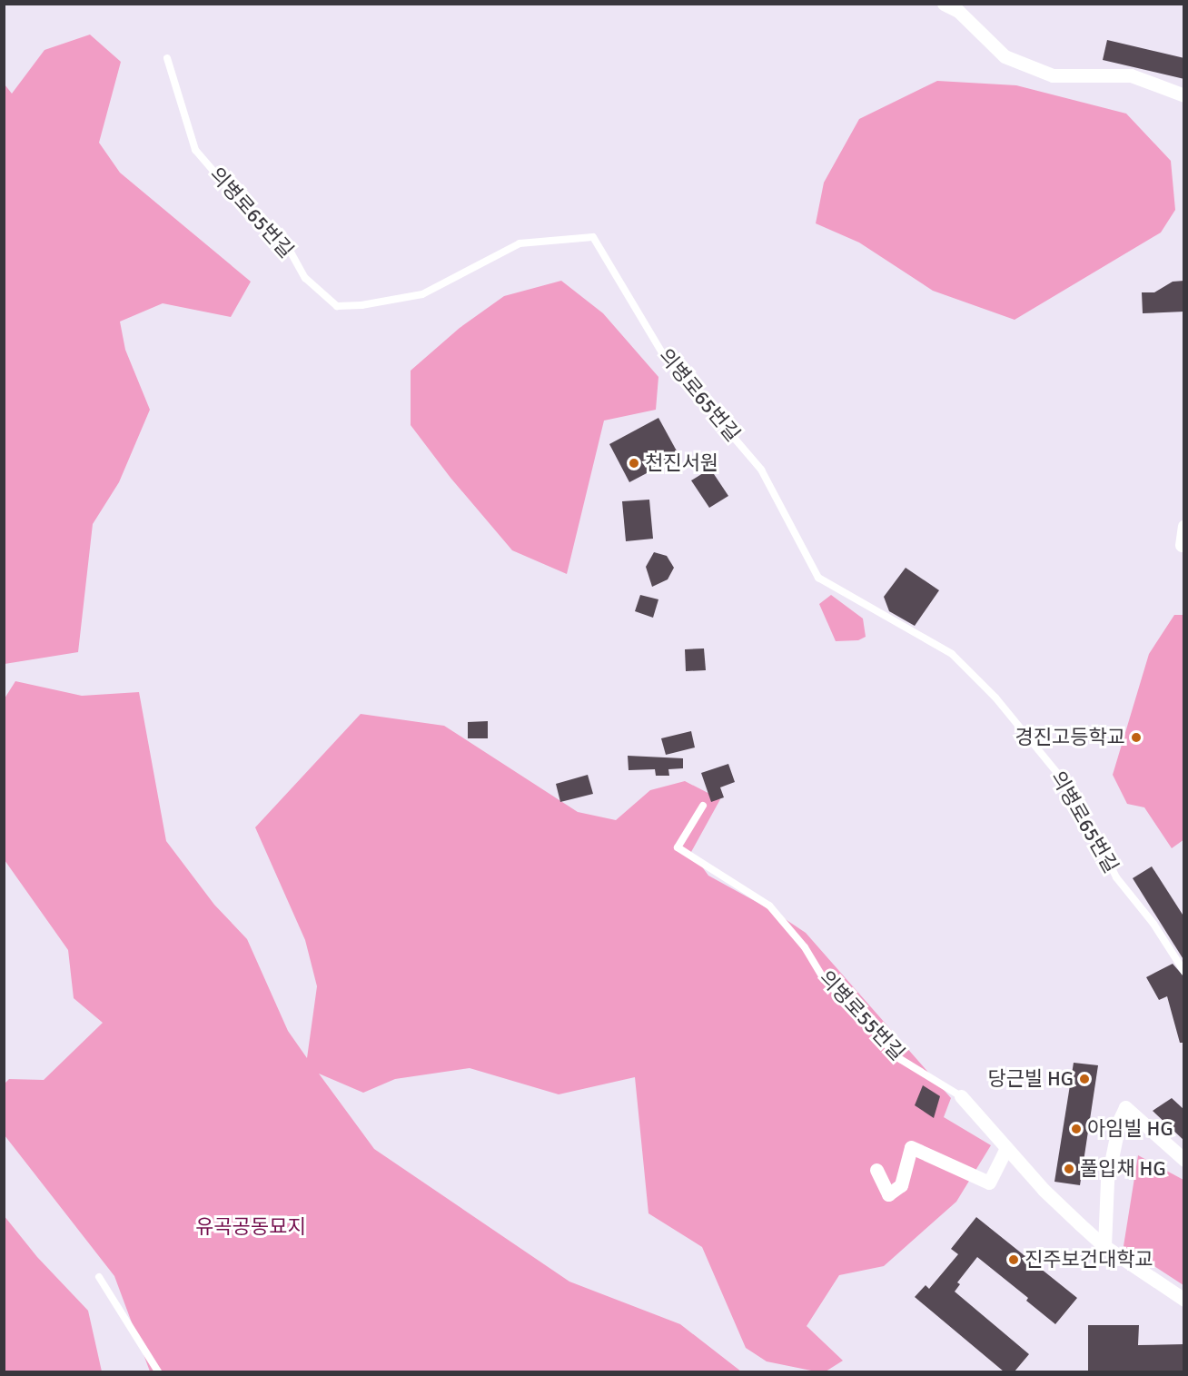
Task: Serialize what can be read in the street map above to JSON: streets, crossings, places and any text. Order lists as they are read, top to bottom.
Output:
{
  "streets": {
    "street": ["의병로55번길"],
    "lane": ["의병로65번길"]
  },
  "parks": ["유곡공동묘지"],
  "places": [
    "천진서원",
    "경진고등학교",
    "당근빌 HG",
    "아임빌 HG",
    "풀입채 HG",
    "진주보건대학교"
  ]
}
